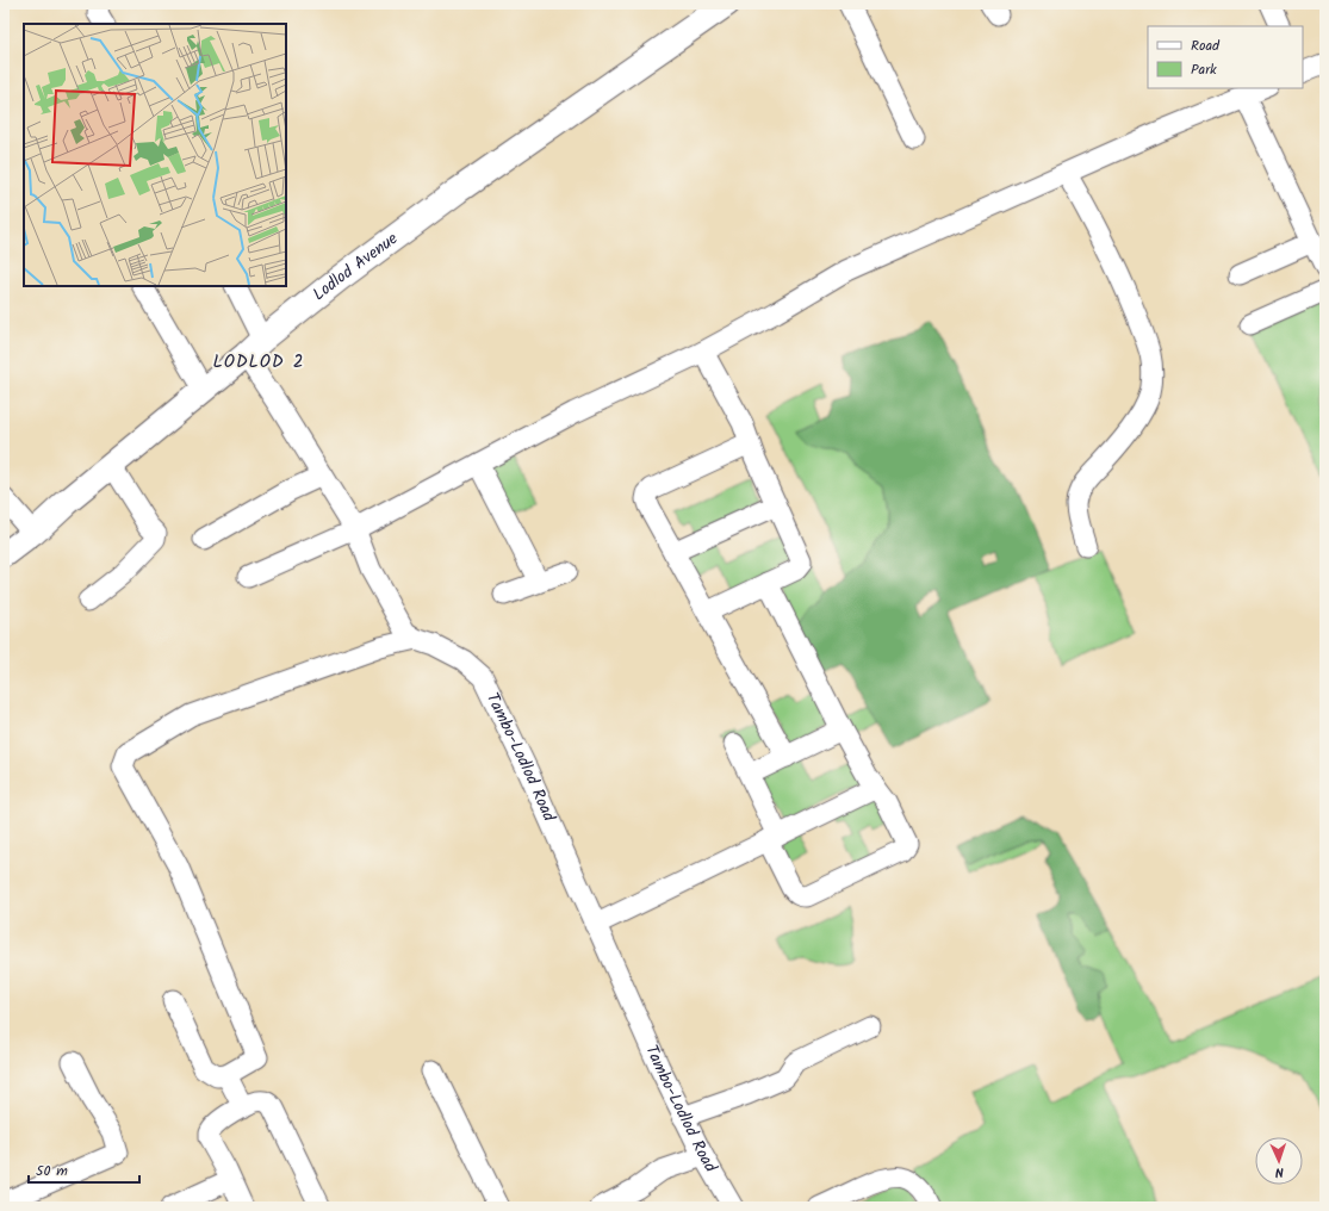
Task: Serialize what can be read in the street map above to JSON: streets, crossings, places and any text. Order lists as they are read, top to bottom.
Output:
{
  "streets": {
    "main road": ["Lodlod Avenue"],
    "street": ["Tambo-Lodlod Road"]
  },
  "crossings": [
    ["Lodlod Avenue", "Tambo-Lodlod Road"]
  ],
  "districts": ["LODLOD 2"],
  "legend": ["Road", "Park"],
  "scale_bar": "50 m",
  "north": "bottom"
}
